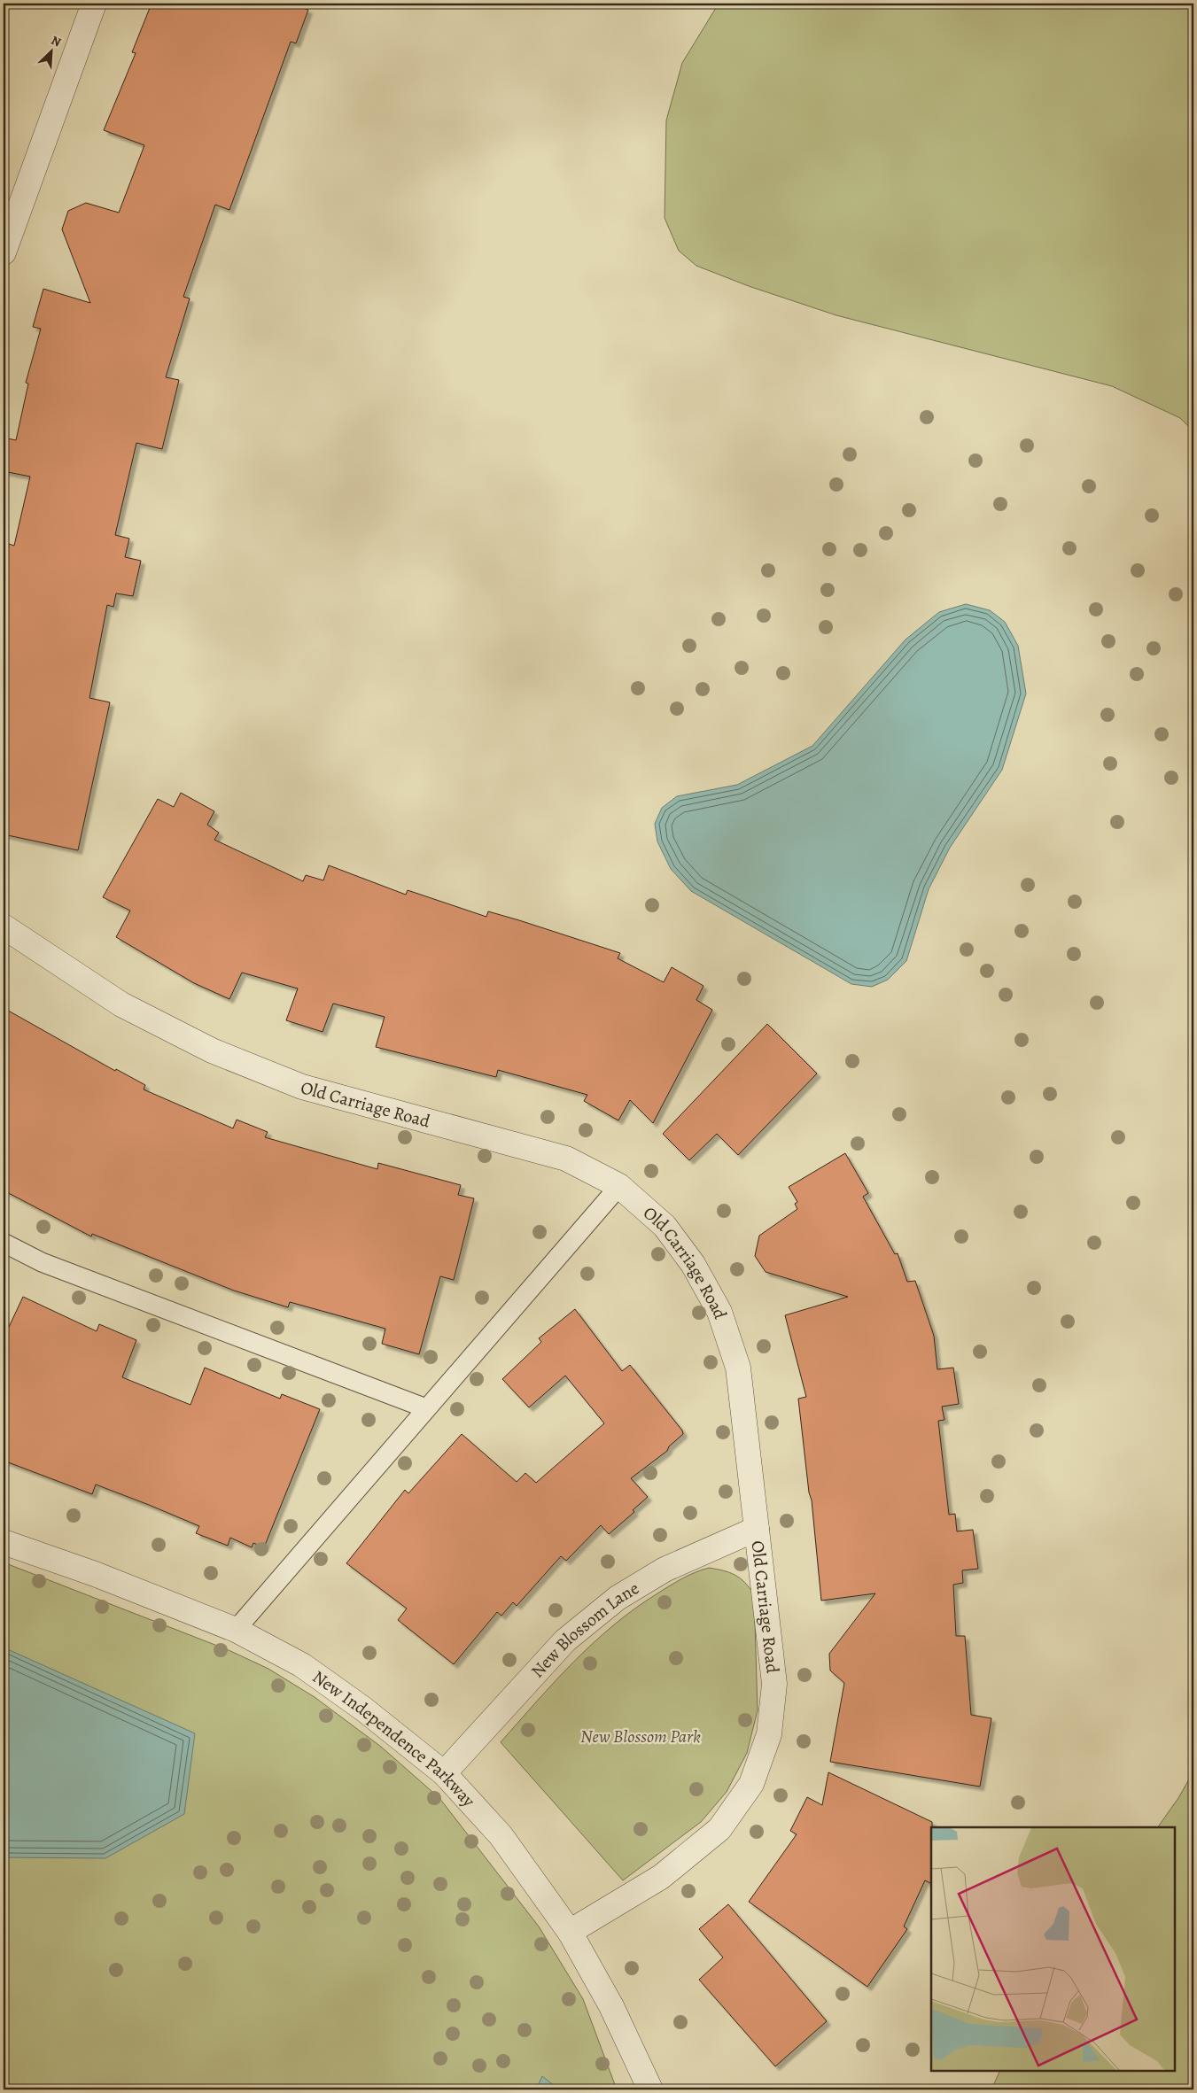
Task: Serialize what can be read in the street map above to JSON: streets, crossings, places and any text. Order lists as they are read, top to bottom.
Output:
{
  "streets": {
    "street": ["Old Carriage Road", "New Blossom Lane", "New Independence Parkway"]
  },
  "crossings": [
    ["Old Carriage Road", "New Blossom Lane"],
    ["Old Carriage Road", "New Independence Parkway"],
    ["New Blossom Lane", "New Independence Parkway"]
  ],
  "parks": ["New Blossom Park"],
  "north": "top right"
}
